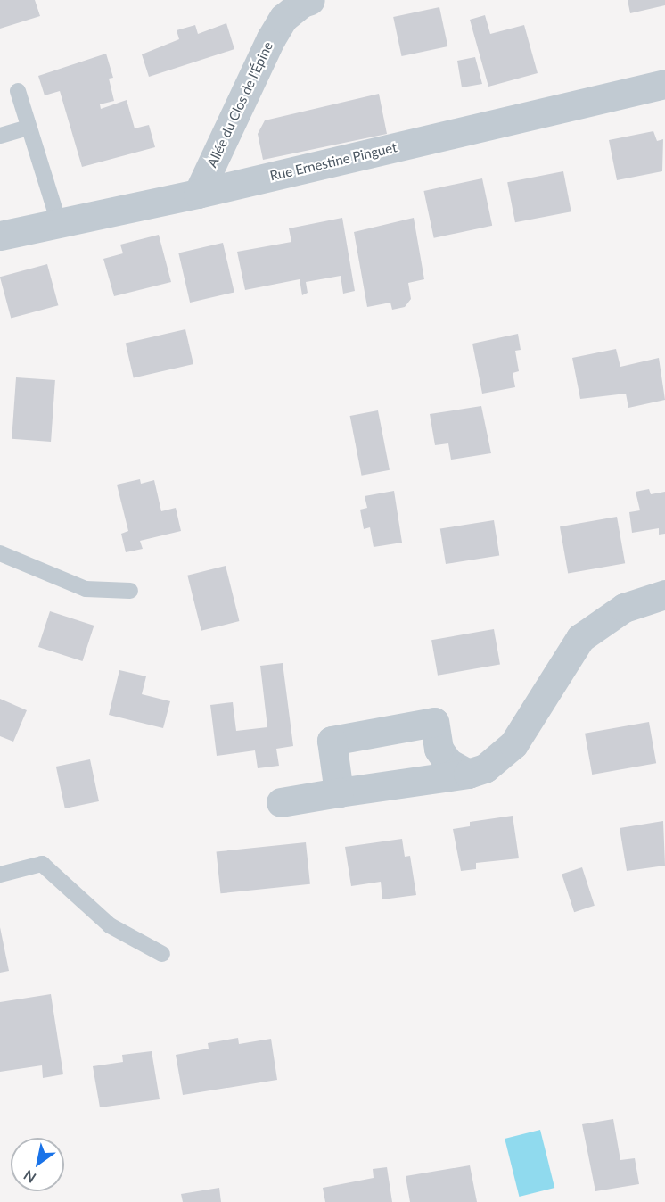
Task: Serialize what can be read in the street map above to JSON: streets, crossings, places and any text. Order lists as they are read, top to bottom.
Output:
{
  "streets": {
    "street": ["Allée du Clos de l'Épine", "Rue Ernestine Pinguet"]
  },
  "crossings": [
    ["Allée du Clos de l'Épine", "Rue Ernestine Pinguet"]
  ],
  "north": "bottom left"
}
